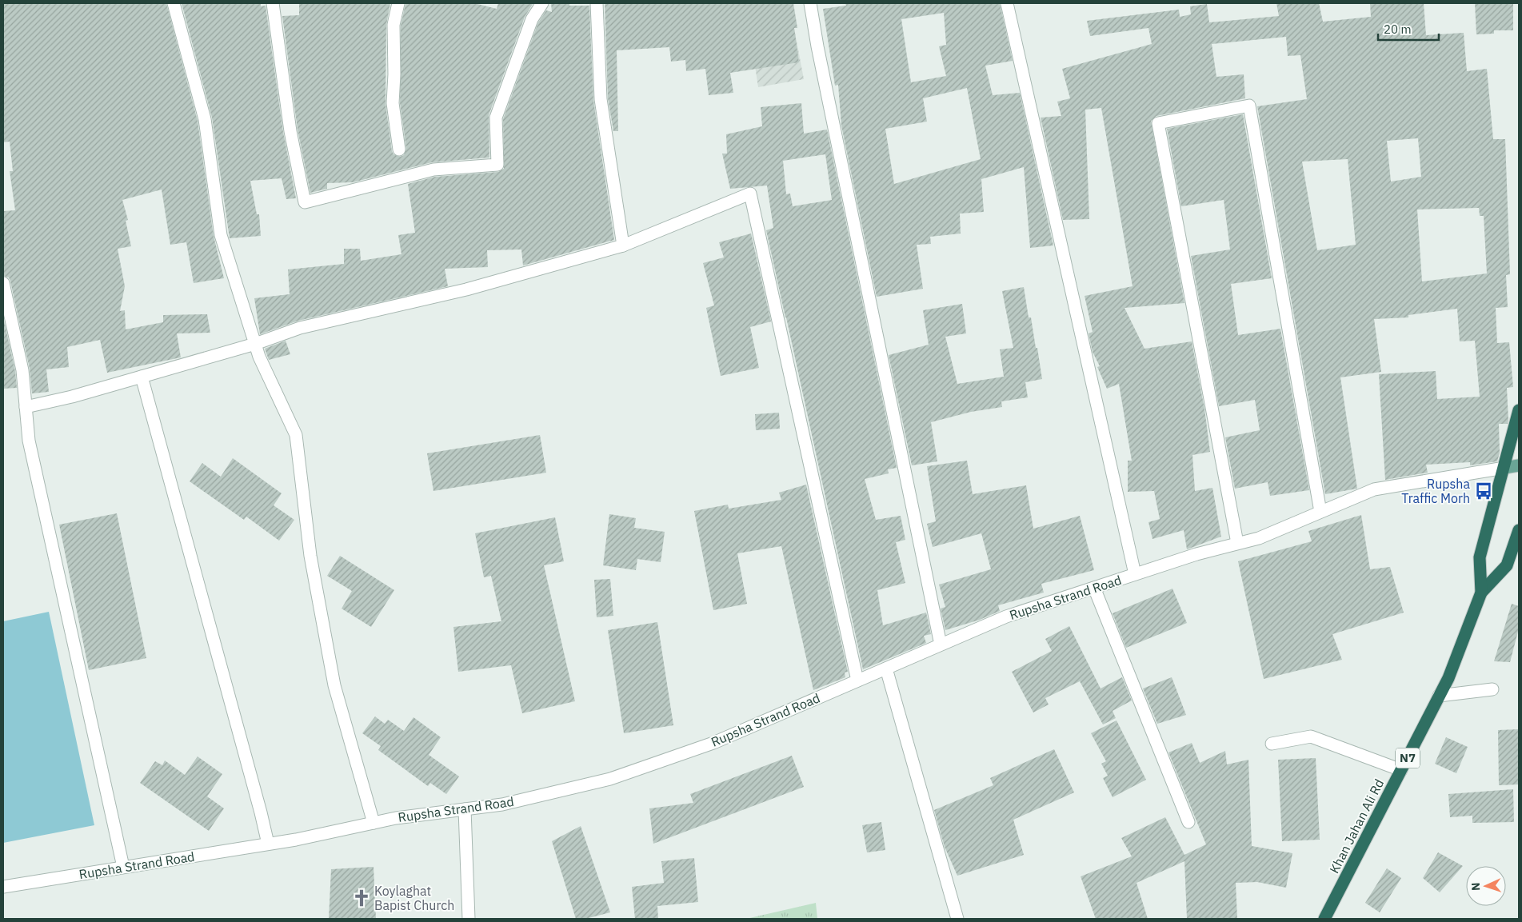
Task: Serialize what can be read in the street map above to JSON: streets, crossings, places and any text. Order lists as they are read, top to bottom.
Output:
{
  "streets": {
    "highway": ["N7", "Khan Jahan Ali Rd"],
    "street": ["Rupsha Strand Road"]
  },
  "crossings": [
    ["Rupsha Strand Road", "N7"],
    ["Rupsha Strand Road", "Khan Jahan Ali Rd"],
    ["N7", "Khan Jahan Ali Rd"]
  ],
  "places": {
    "bus stop": ["Rupsha Traffic Morh"],
    "church": ["Koylaghat Bapist Church"]
  },
  "scale_bar": "20 m",
  "north": "left"
}
